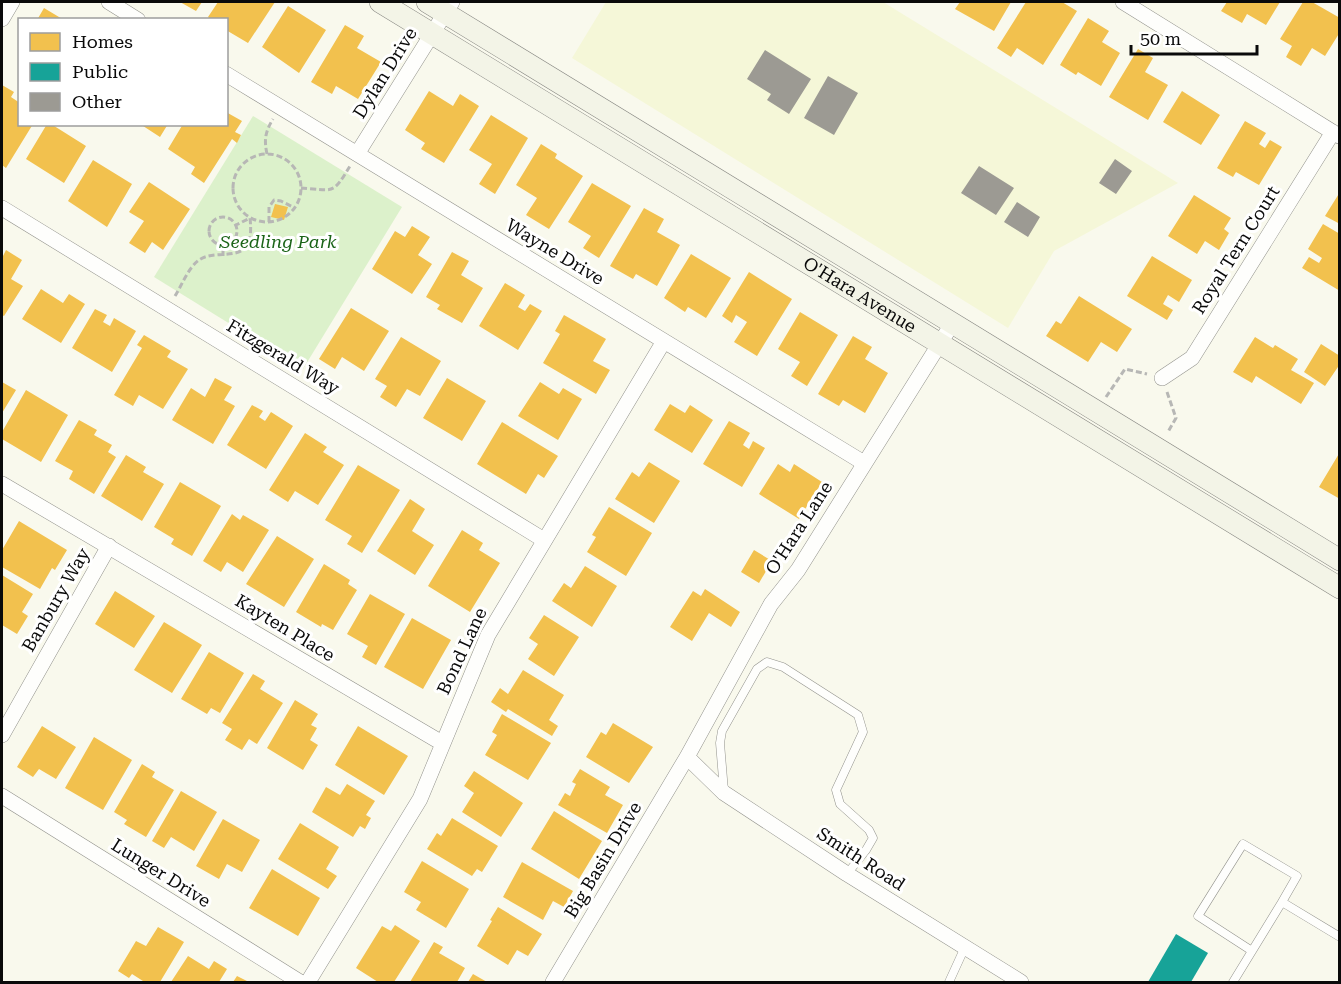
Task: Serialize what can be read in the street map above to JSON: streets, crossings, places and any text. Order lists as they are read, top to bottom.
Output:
{
  "streets": {
    "street": [
      "Dylan Drive",
      "Royal Tern Court",
      "Wayne Drive",
      "O'Hara Avenue",
      "Fitzgerald Way",
      "O'Hara Lane",
      "Banbury Way",
      "Kayten Place",
      "Bond Lane",
      "Smith Road",
      "Big Basin Drive",
      "Lunger Drive"
    ]
  },
  "crossings": [
    ["Dylan Drive", "Wayne Drive"],
    ["Dylan Drive", "O'Hara Avenue"],
    ["Wayne Drive", "O'Hara Lane"],
    ["Wayne Drive", "Bond Lane"],
    ["O'Hara Avenue", "O'Hara Lane"],
    ["Fitzgerald Way", "Bond Lane"],
    ["O'Hara Lane", "Smith Road"],
    ["O'Hara Lane", "Big Basin Drive"],
    ["Banbury Way", "Kayten Place"],
    ["Kayten Place", "Bond Lane"],
    ["Smith Road", "Big Basin Drive"]
  ],
  "parks": ["Seedling Park"],
  "legend": ["Homes", "Public", "Other"],
  "scale_bar": "50 m"
}
